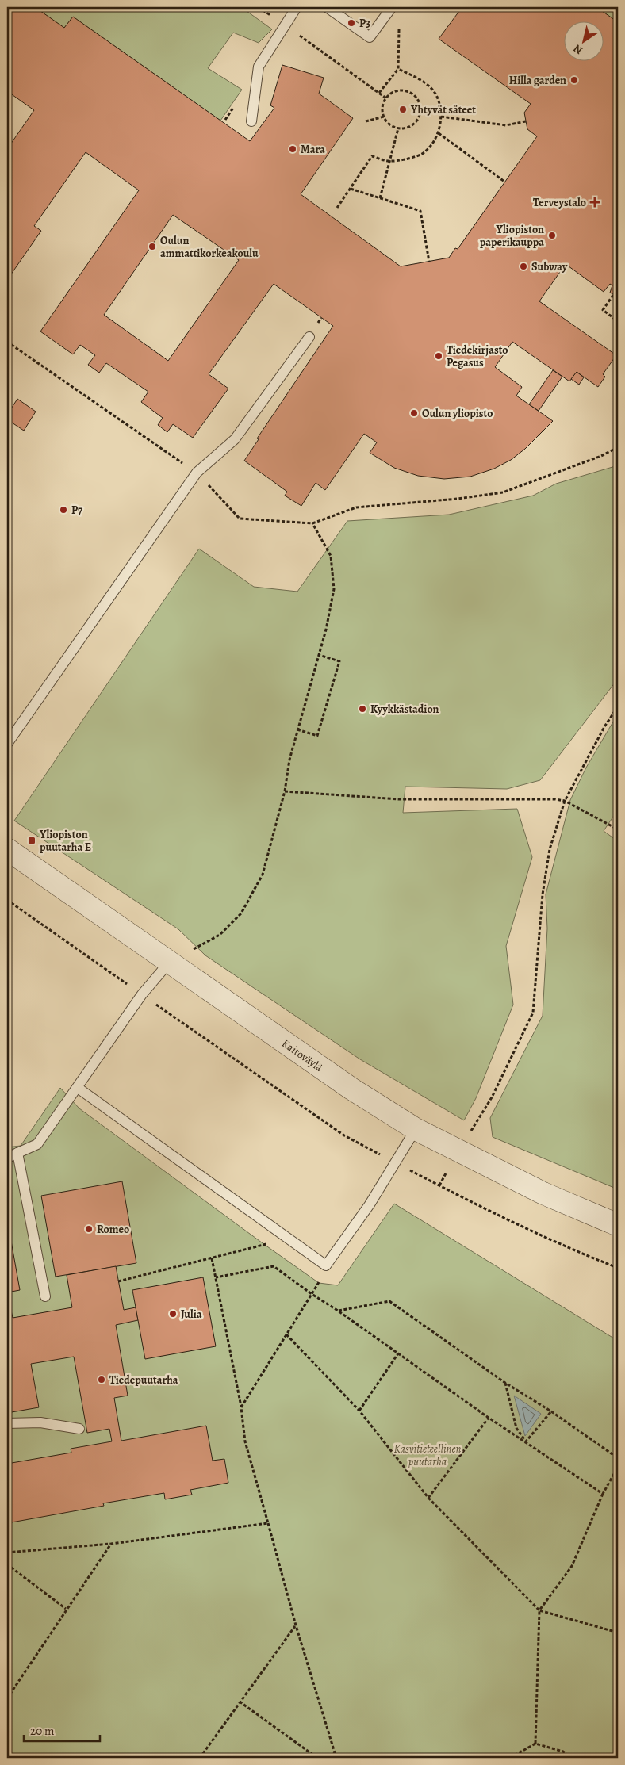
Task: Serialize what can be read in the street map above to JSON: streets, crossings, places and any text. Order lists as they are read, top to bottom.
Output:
{
  "streets": {
    "street": ["Kaitoväylä"]
  },
  "parks": ["Kasvitieteellinen puutarha"],
  "places": {
    "other": [
      "P3",
      "Hilla garden",
      "Yhtyvät säteet",
      "Mara",
      "Yliopiston paperikauppa",
      "Oulun ammattikorkeakoulu",
      "Subway",
      "Tiedekirjasto Pegasus",
      "Oulun yliopisto",
      "P7",
      "Kyykkästadion",
      "Romeo",
      "Julia",
      "Tiedepuutarha"
    ],
    "health": ["Terveystalo"],
    "transit": ["Yliopiston puutarha E"]
  },
  "scale_bar": "20 m",
  "north": "bottom left"
}
